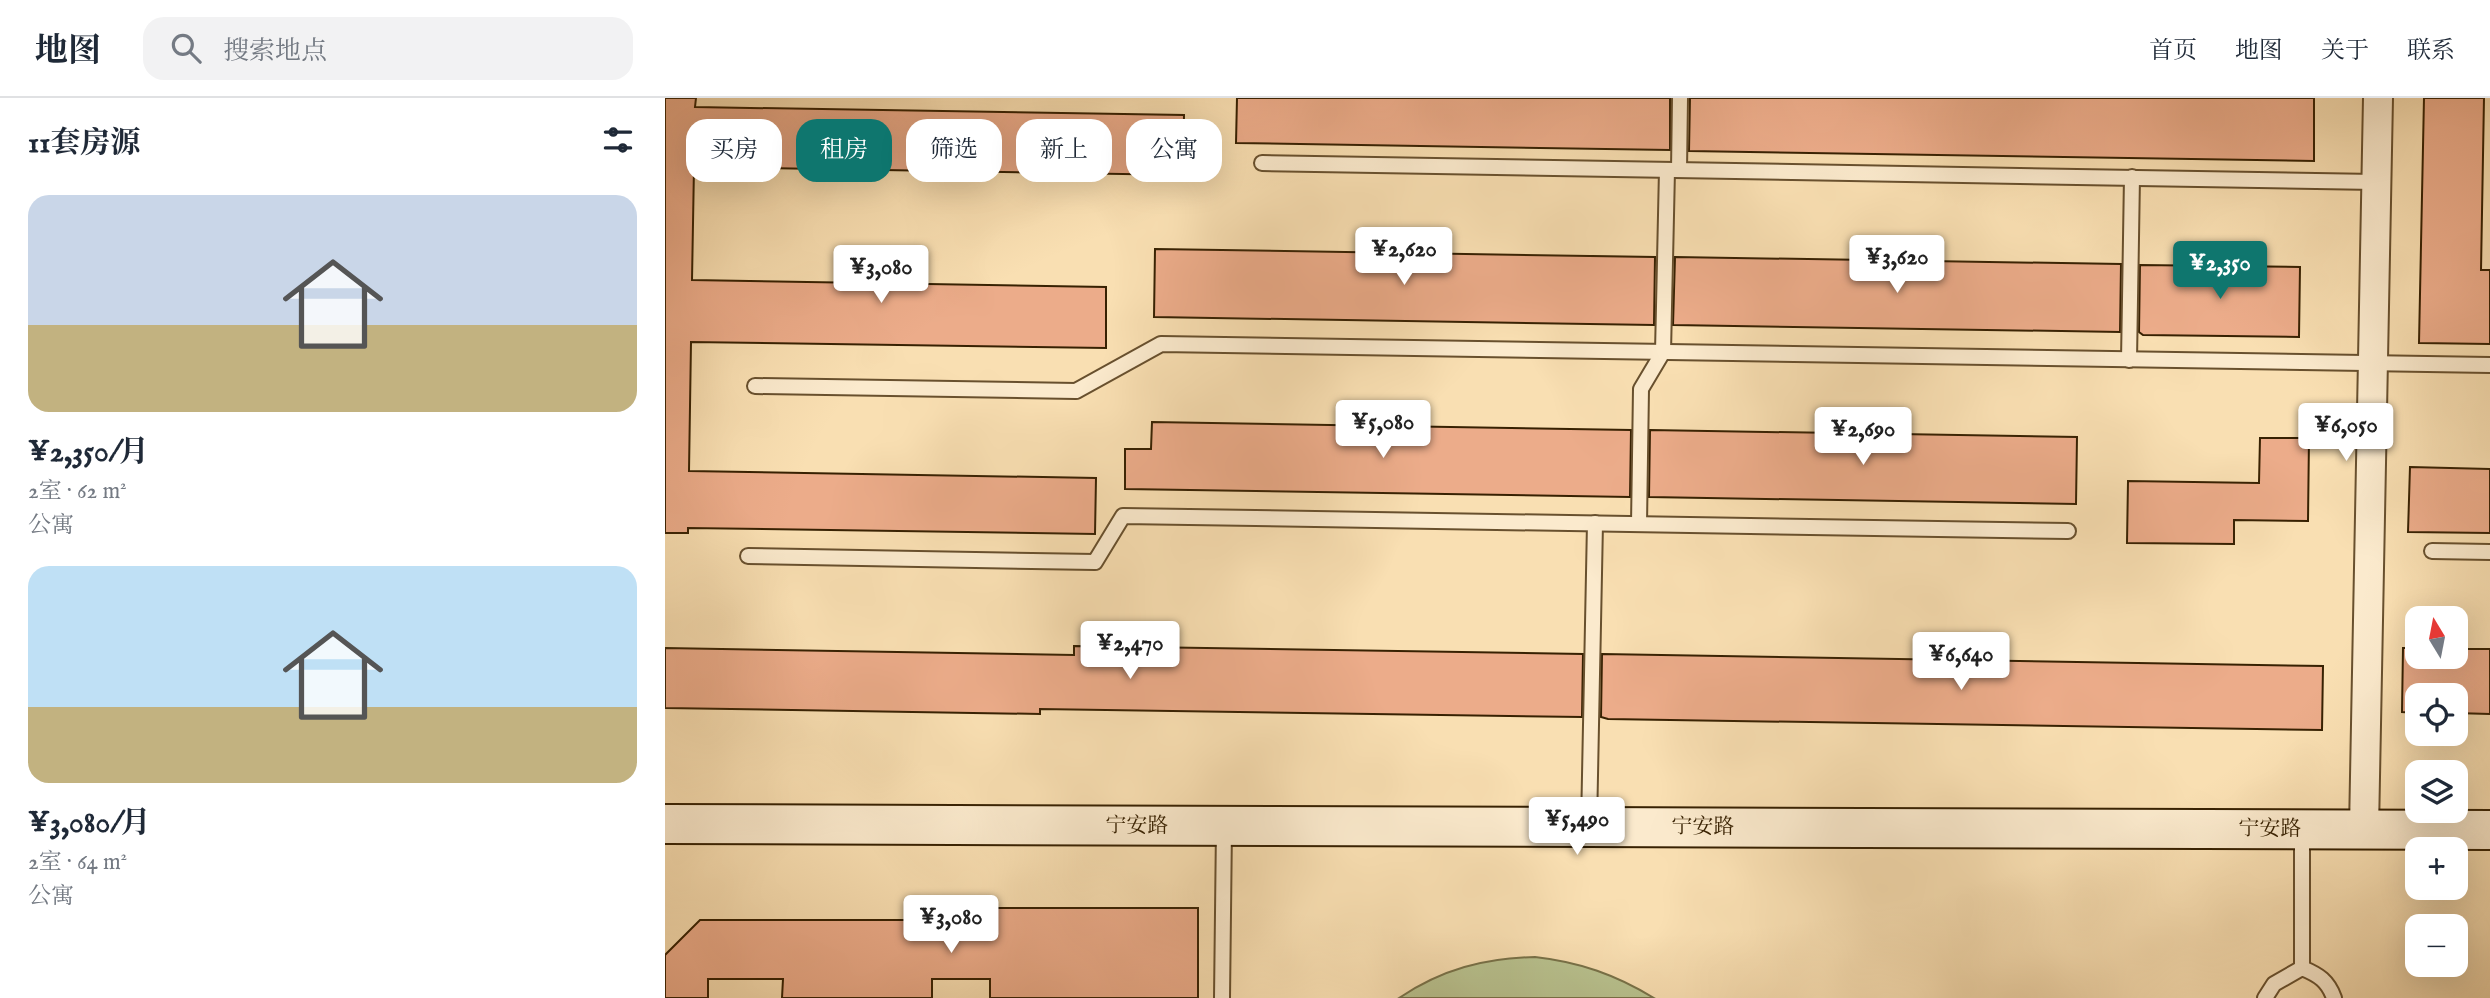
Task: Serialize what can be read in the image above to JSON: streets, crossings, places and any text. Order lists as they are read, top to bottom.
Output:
{
  "streets": {
    "street": ["宁安路"]
  },
  "north": "top",
  "page": {
    "header": "地图",
    "search": "搜索地点",
    "nav": [
      "首页",
      "地图",
      "关于",
      "联系"
    ],
    "heading": "11套房源",
    "chip": [
      "买房",
      "租房",
      "筛选",
      "新上",
      "公寓"
    ],
    "list": [
      {
        "name": "¥2,350/月",
        "note": "2室 · 62 m² · 公寓"
      },
      {
        "name": "¥3,080/月",
        "note": "2室 · 64 m² · 公寓"
      }
    ],
    "price": [
      "¥2,620",
      "¥3,620",
      "¥2,350",
      "¥3,080",
      "¥5,080",
      "¥6,050",
      "¥2,690",
      "¥2,470",
      "¥6,640",
      "¥5,490",
      "¥3,080"
    ],
    "map_buttons": ["+", "−"]
  }
}
